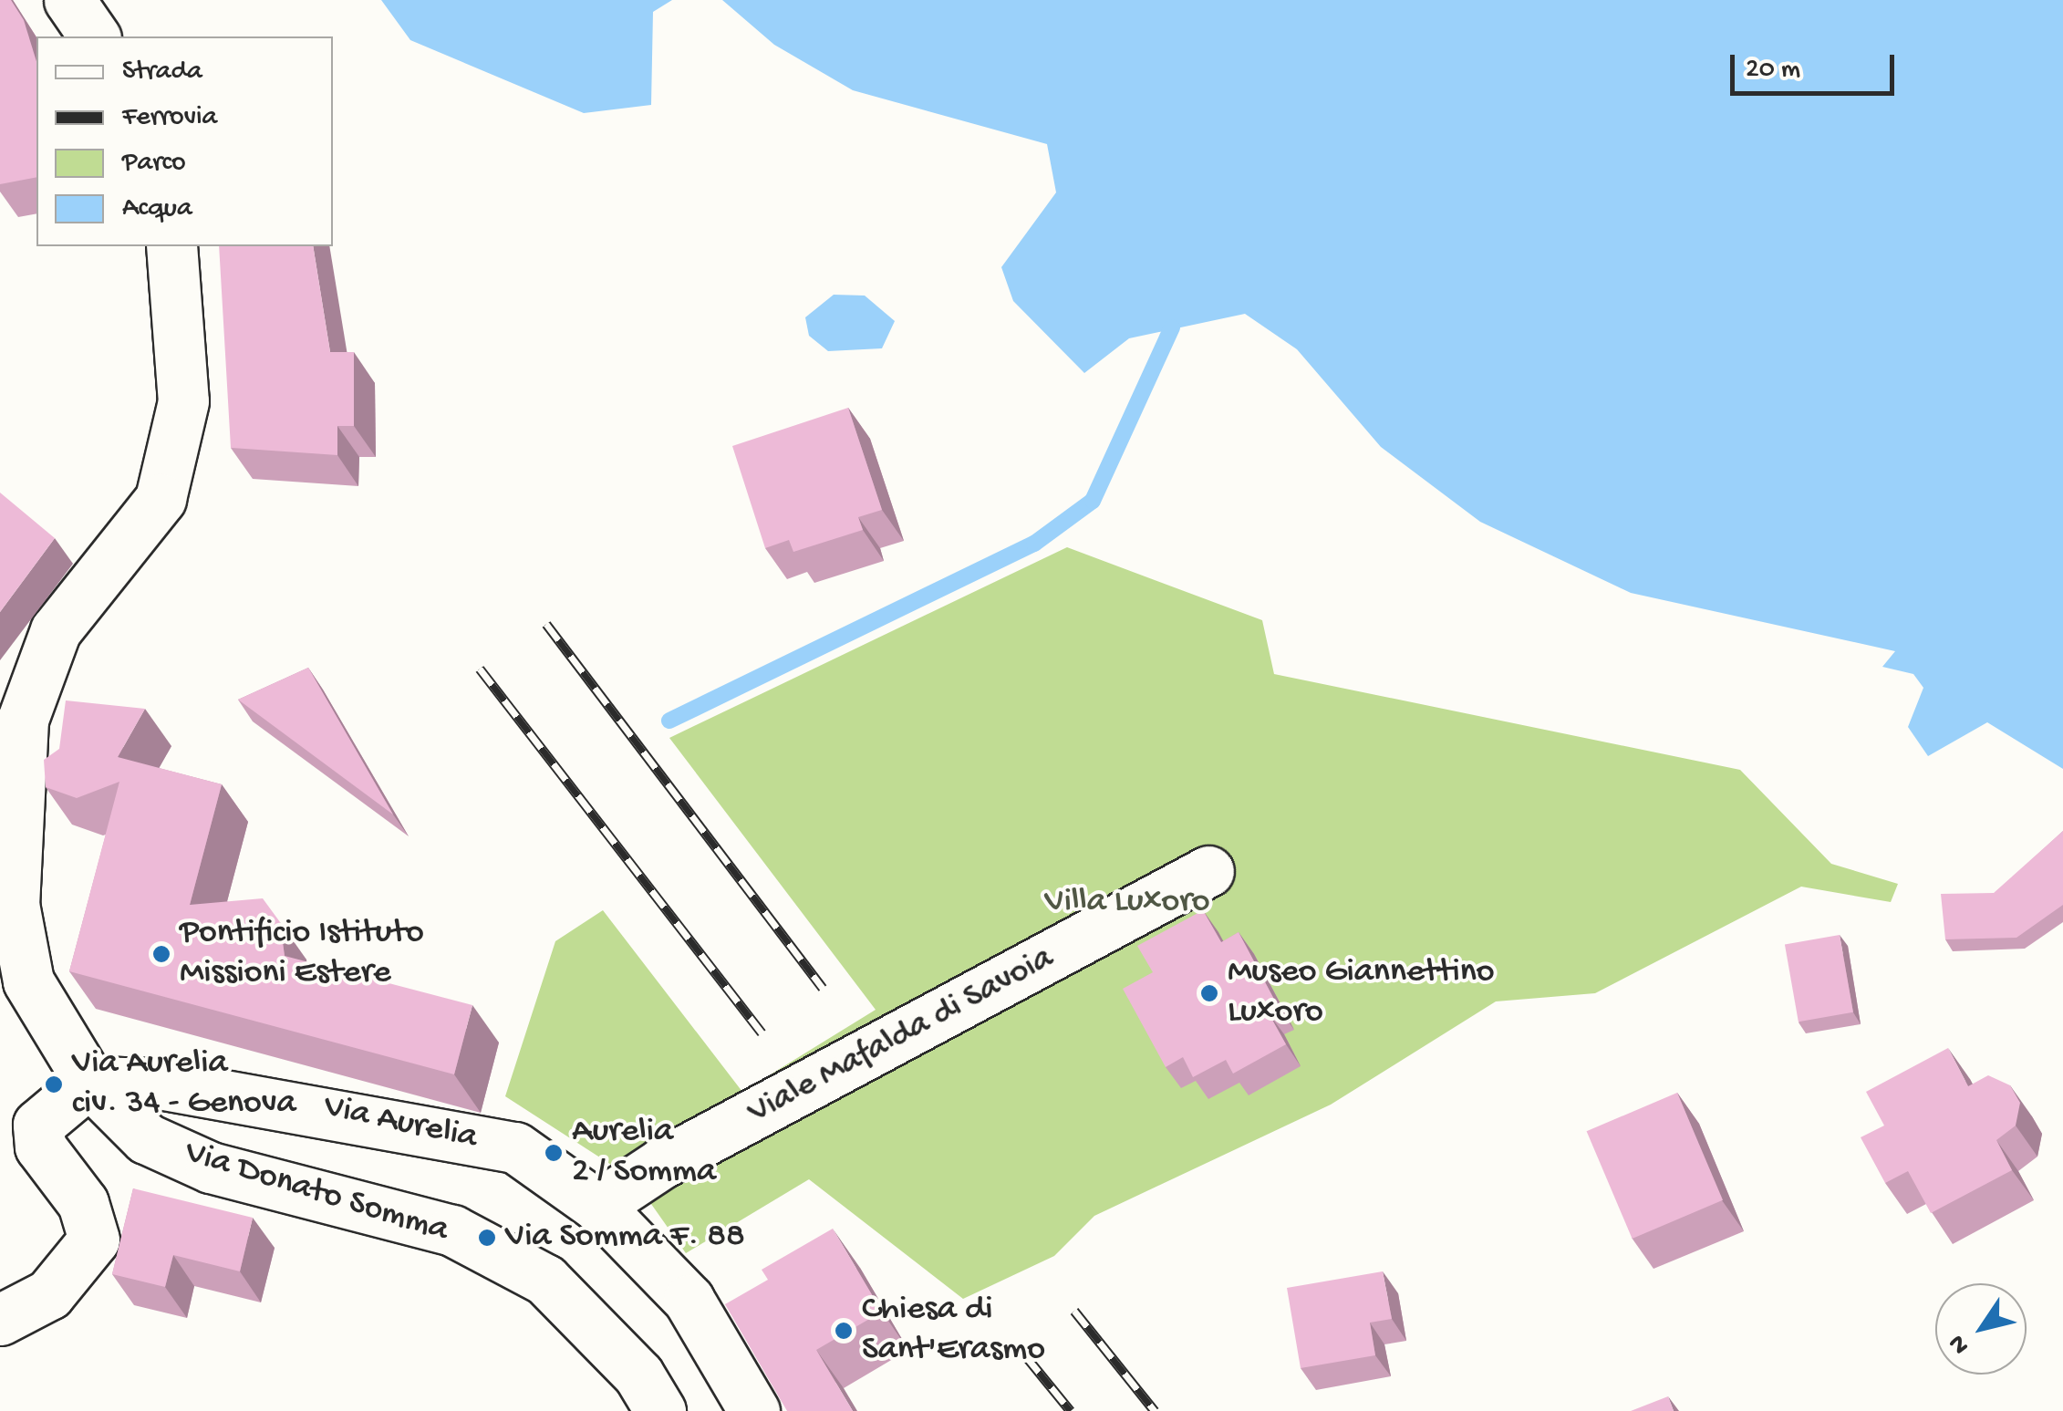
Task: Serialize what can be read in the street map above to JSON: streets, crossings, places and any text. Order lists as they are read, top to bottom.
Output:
{
  "streets": {
    "street": ["Viale Mafalda di Savoia", "Via Aurelia", "Via Donato Somma"]
  },
  "crossings": [
    ["Viale Mafalda di Savoia", "Via Aurelia"],
    ["Via Aurelia", "Via Donato Somma"]
  ],
  "parks": ["Villa Luxoro"],
  "places": [
    "Pontificio Istituto Missioni Estere",
    "Museo Giannettino Luxoro",
    "Via Aurelia civ. 34 - Genova",
    "Aurelia 2 / Somma",
    "Via Somma F. 88",
    "Chiesa di Sant'Erasmo"
  ],
  "legend": [
    "Strada",
    "Ferrovia",
    "Parco",
    "Acqua"
  ],
  "scale_bar": "20 m",
  "north": "bottom left"
}
